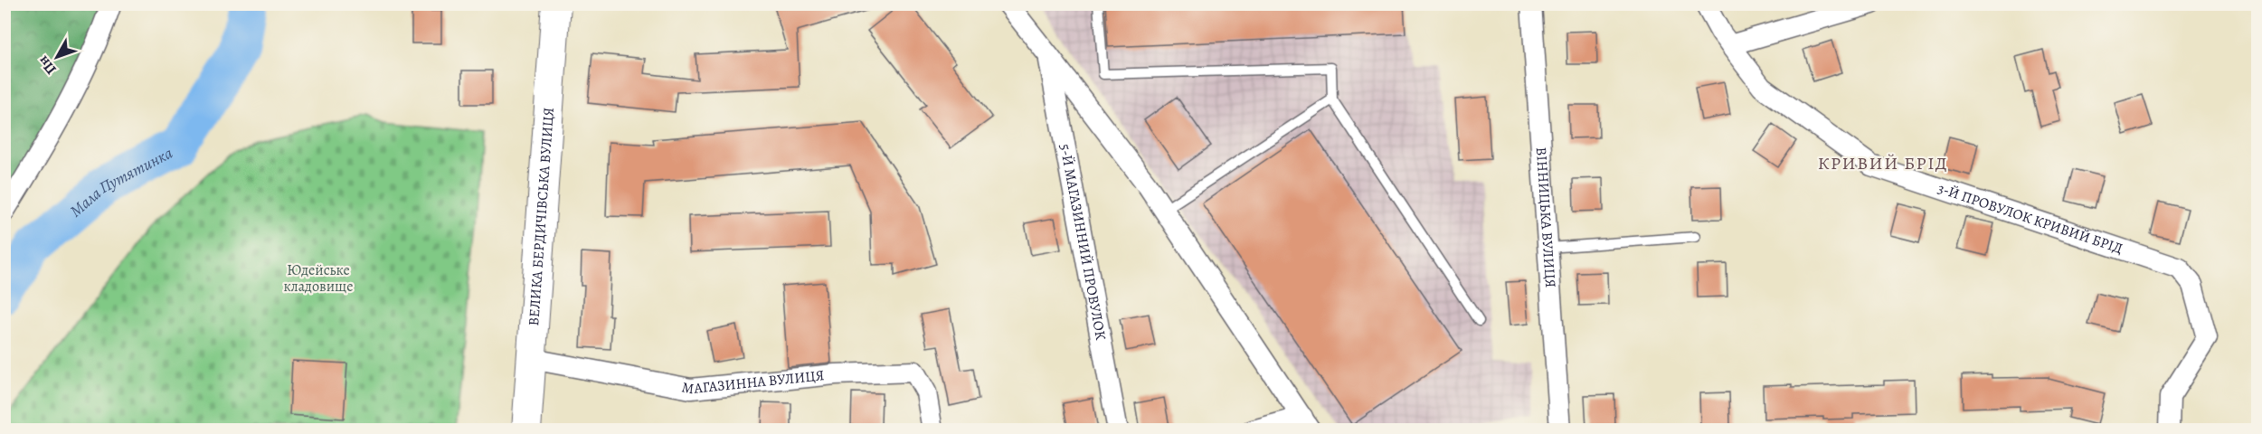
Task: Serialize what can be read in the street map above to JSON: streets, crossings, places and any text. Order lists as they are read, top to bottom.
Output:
{
  "streets": {
    "main road": ["ВЕЛИКА БЕРДИЧІВСЬКА ВУЛИЦЯ"],
    "street": [
      "ВІННИЦЬКА ВУЛИЦЯ",
      "3-Й ПРОВУЛОК КРИВИЙ БРІД",
      "5-Й МАГАЗИННИЙ ПРОВУЛОК",
      "МАГАЗИННА ВУЛИЦЯ"
    ]
  },
  "crossings": [
    ["ВЕЛИКА БЕРДИЧІВСЬКА ВУЛИЦЯ", "МАГАЗИННА ВУЛИЦЯ"]
  ],
  "districts": ["КРИВИЙ БРІД"],
  "water": ["Мала Путятинка"],
  "parks": ["Юдейське кладовище"],
  "north": "bottom left"
}
